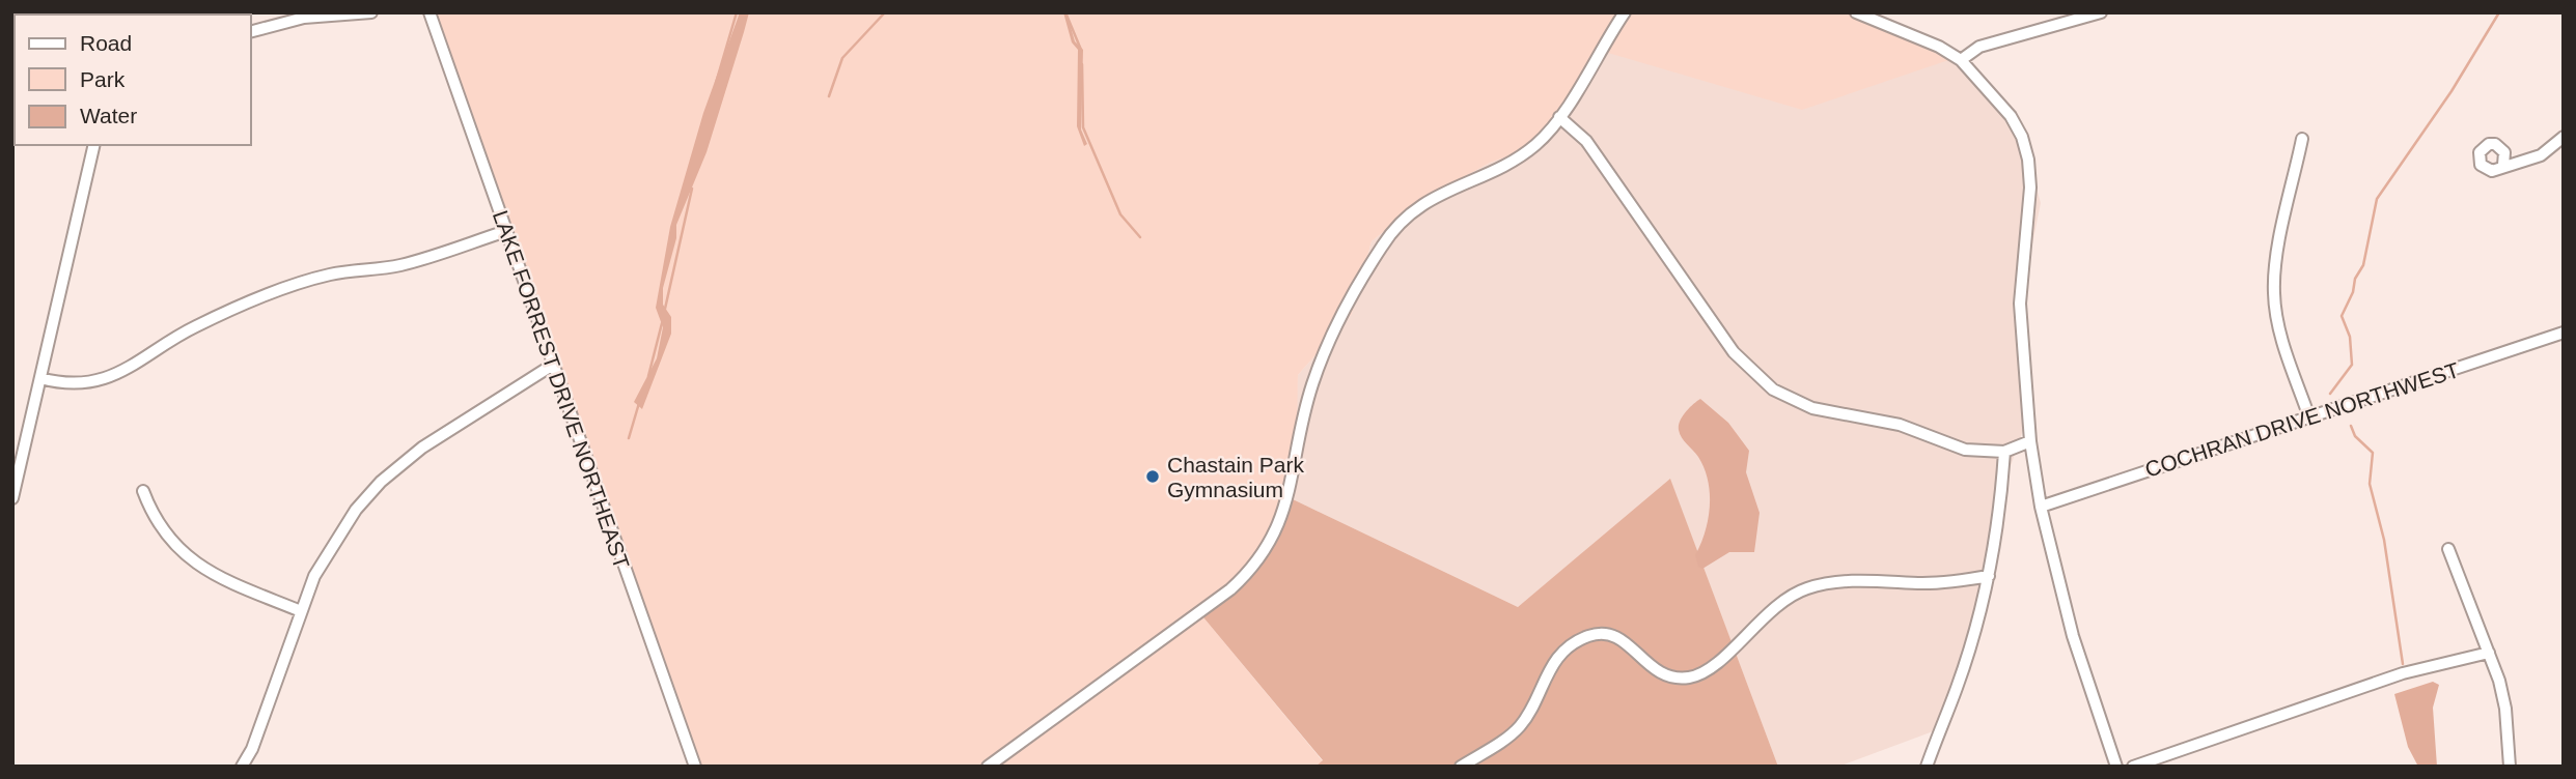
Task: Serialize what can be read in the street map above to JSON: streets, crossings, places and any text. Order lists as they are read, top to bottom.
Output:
{
  "streets": {
    "street": ["LAKE FORREST DRIVE NORTHEAST", "COCHRAN DRIVE NORTHWEST"]
  },
  "places": ["Chastain Park Gymnasium"],
  "legend": ["Road", "Park", "Water"]
}
